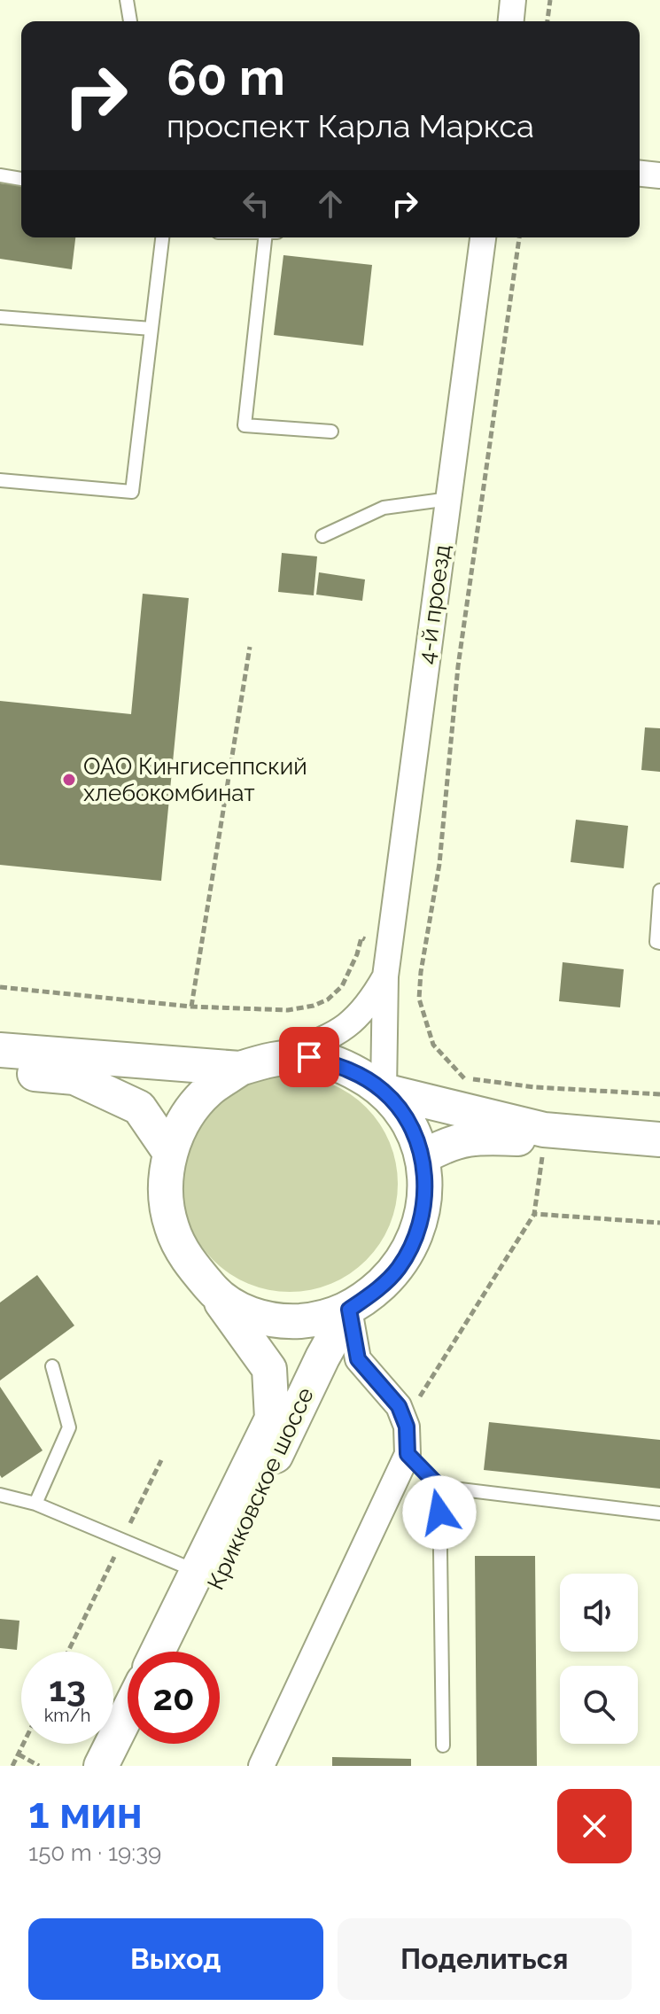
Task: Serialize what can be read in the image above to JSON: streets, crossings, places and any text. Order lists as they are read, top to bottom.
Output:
{
  "streets": {
    "main road": ["Крикковское шоссе"],
    "street": ["4-й проезд"]
  },
  "places": ["ОАО Кингисеппский хлебокомбинат"],
  "page": {
    "turn": ["60 m", "проспект Карла Маркса"],
    "speed": "13 km/h",
    "limit": "20",
    "heading": ["1 мин", "150 m · 19:39"],
    "buttons": ["Выход", "Поделиться"]
  }
}
